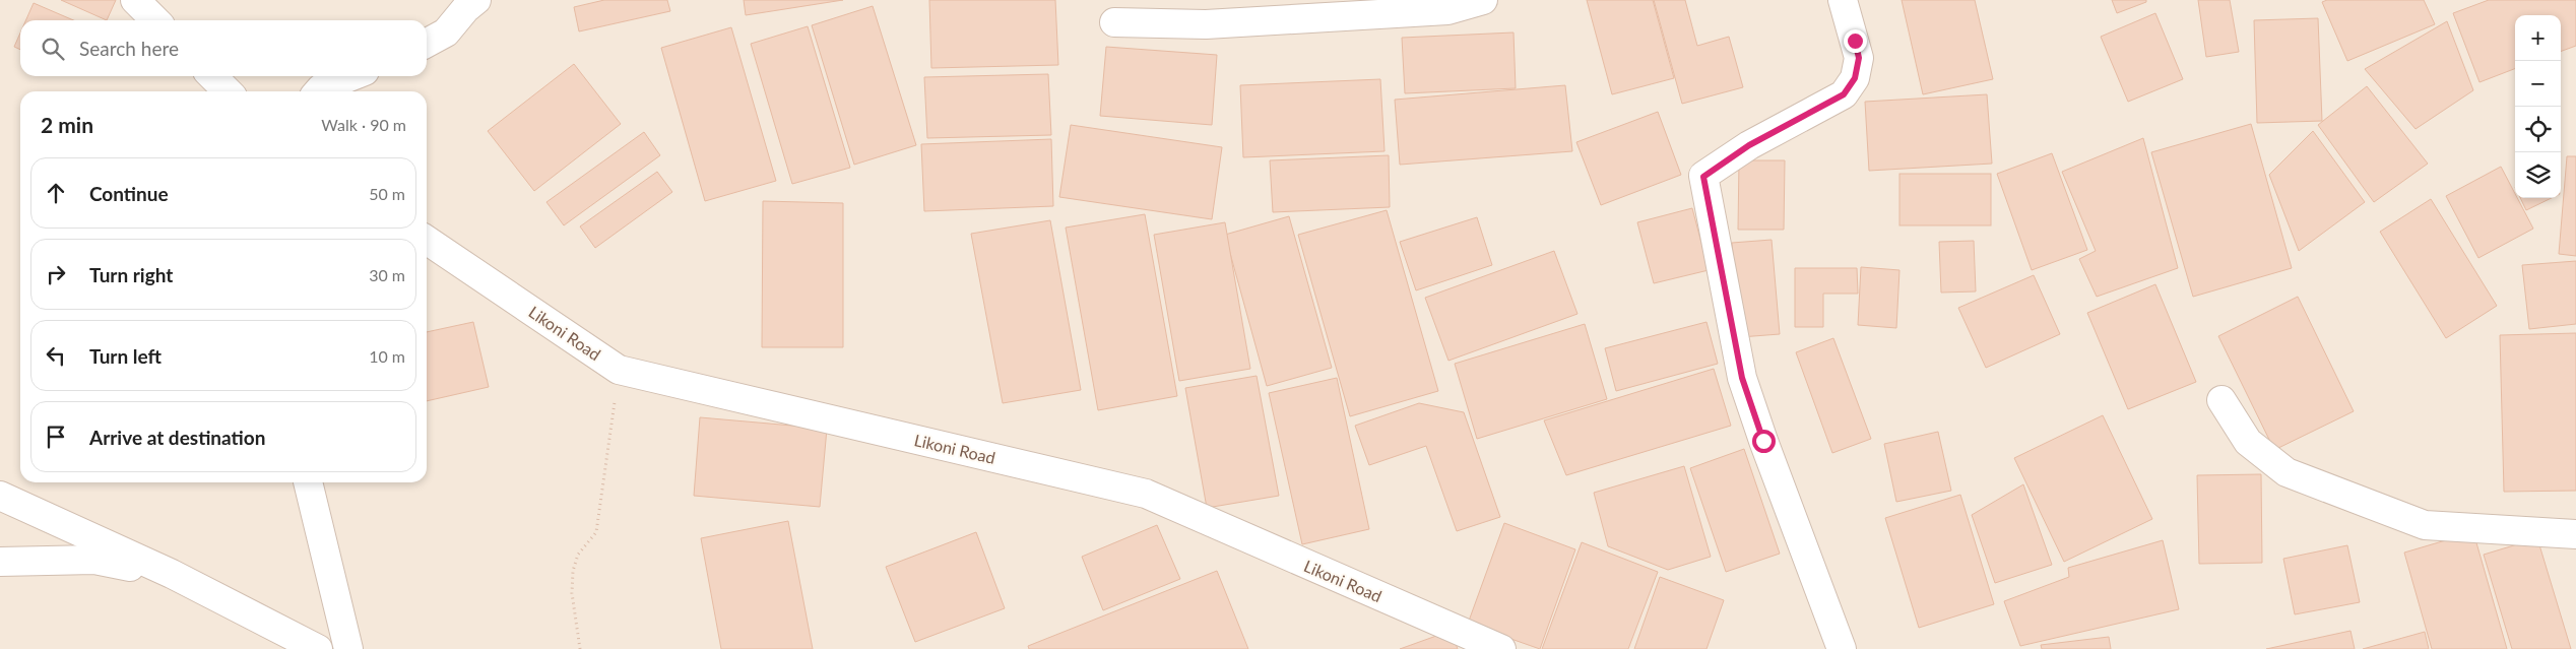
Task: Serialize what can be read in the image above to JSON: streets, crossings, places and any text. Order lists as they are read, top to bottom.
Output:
{
  "streets": {
    "street": ["Likoni Road"]
  },
  "page": {
    "map_buttons": ["+", "−"],
    "search": "Search here",
    "heading": ["2 min", "Walk · 90 m"],
    "list": [
      ["Continue", "50 m"],
      ["Turn right", "30 m"],
      ["Turn left", "10 m"],
      "Arrive at destination"
    ]
  }
}
